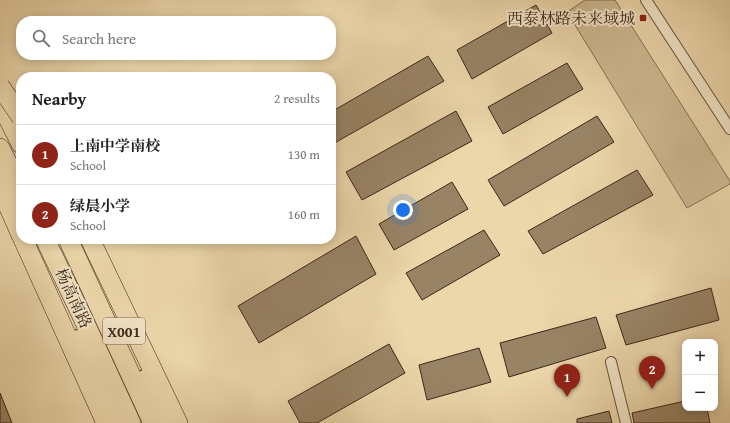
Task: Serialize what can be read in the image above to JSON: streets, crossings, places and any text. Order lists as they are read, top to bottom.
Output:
{
  "streets": {
    "highway": ["杨高南路", "X001"]
  },
  "places": {
    "transit": ["西泰林路未来域城"]
  },
  "page": {
    "search": "Search here",
    "heading": ["Nearby", "2 results"],
    "list": [
      {
        "mark": "1",
        "name": "上南中学南校",
        "note": "School",
        "value": "130 m"
      },
      {
        "mark": "2",
        "name": "绿晨小学",
        "note": "School",
        "value": "160 m"
      }
    ],
    "map_buttons": ["+", "−"],
    "pins": ["2", "1"]
  }
}
